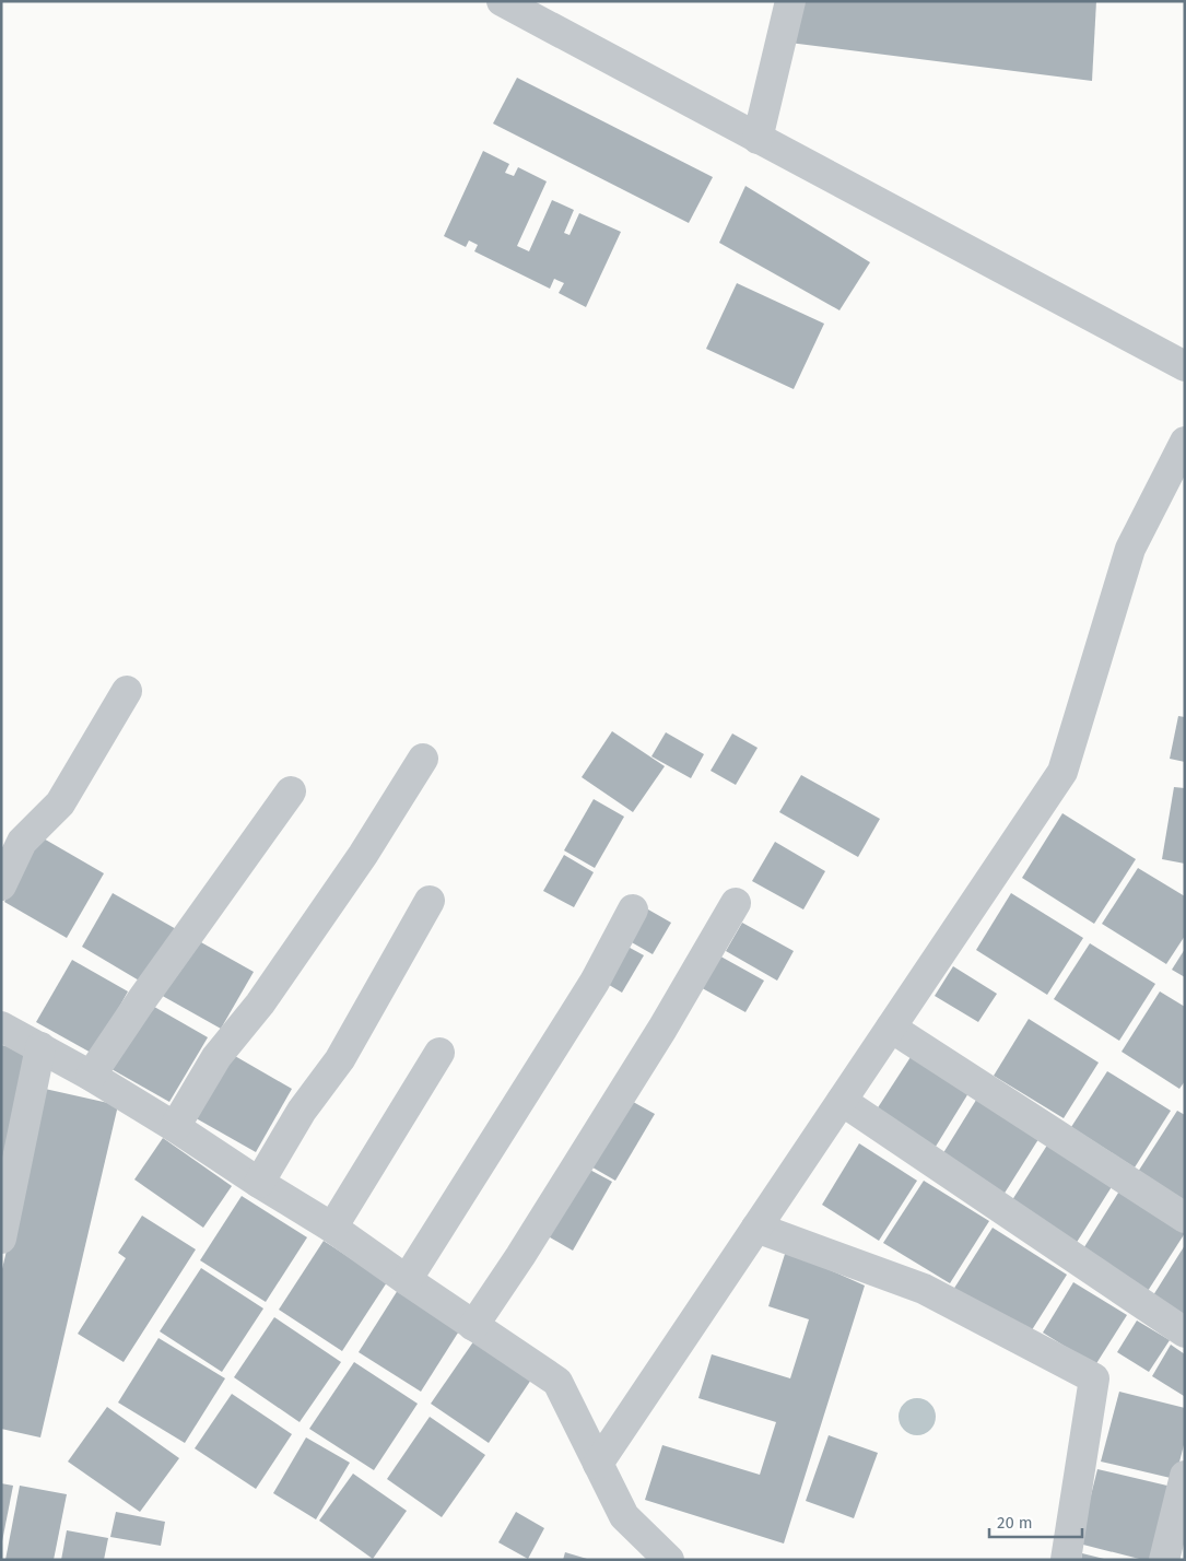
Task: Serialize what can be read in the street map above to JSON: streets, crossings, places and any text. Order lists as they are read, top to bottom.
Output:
{
  "scale_bar": "20 m"
}
